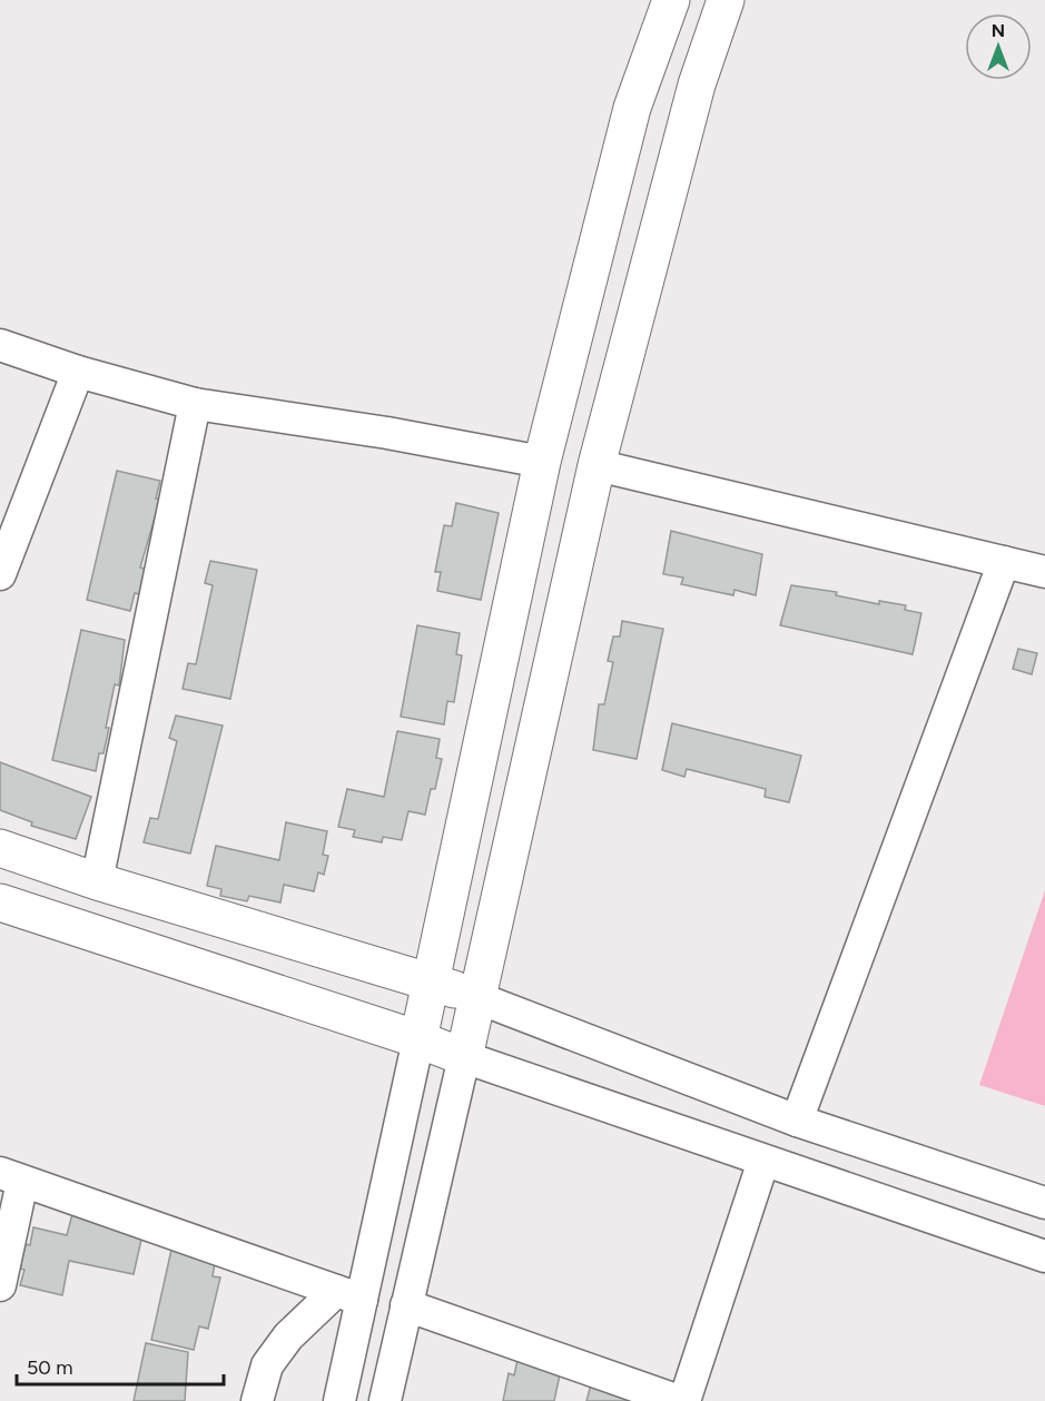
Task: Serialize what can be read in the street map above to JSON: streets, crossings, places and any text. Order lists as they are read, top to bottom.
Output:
{
  "scale_bar": "50 m",
  "north": "top"
}
